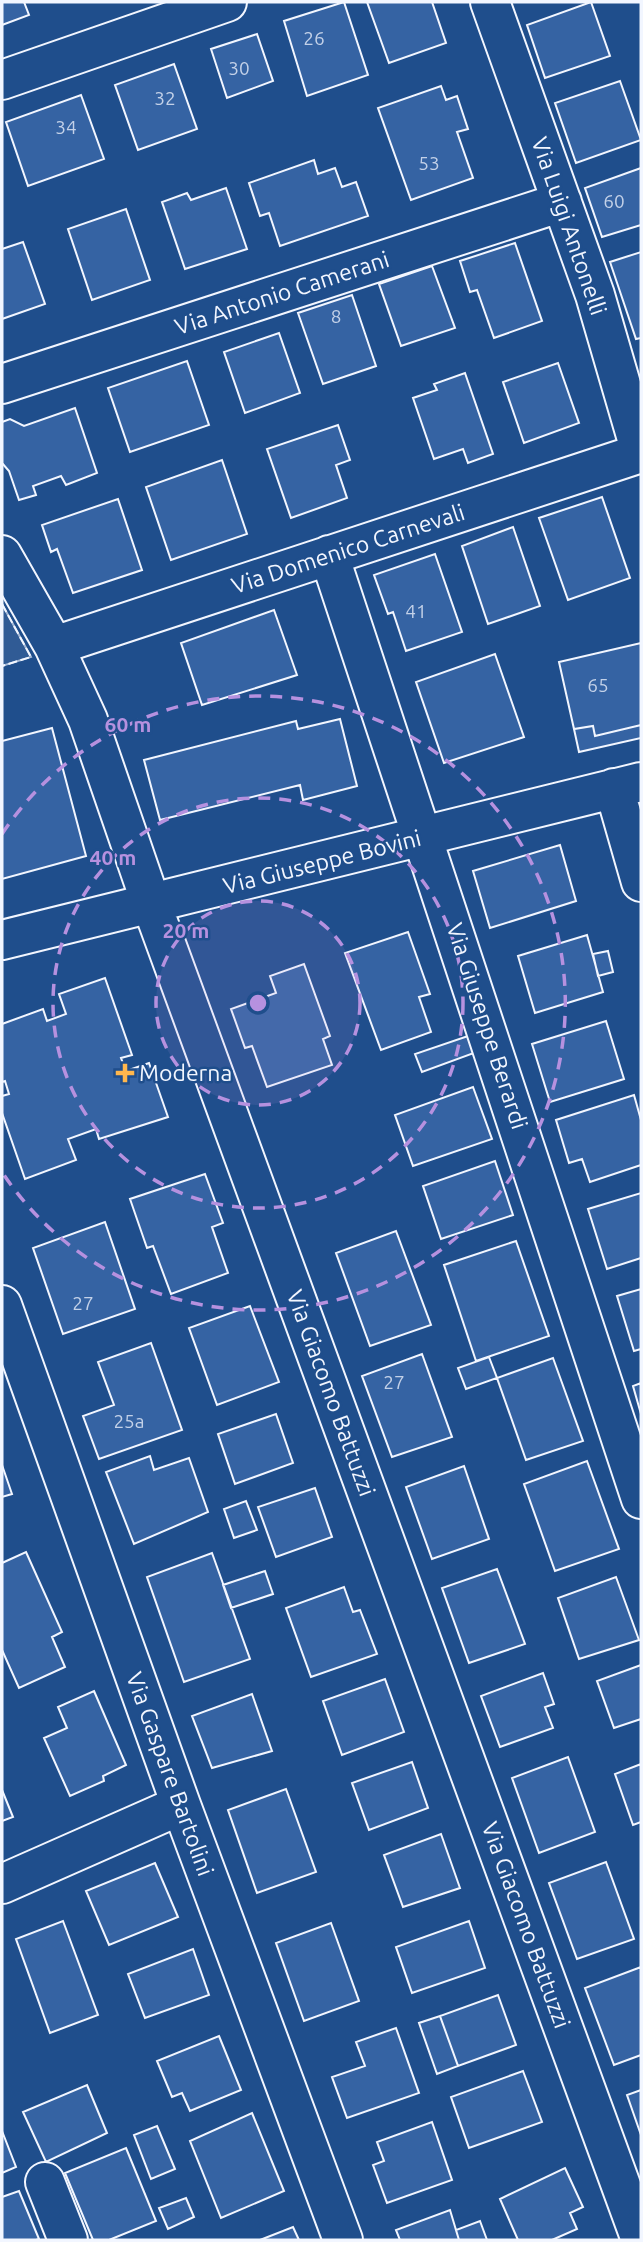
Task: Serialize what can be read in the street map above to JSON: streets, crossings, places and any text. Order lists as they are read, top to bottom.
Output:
{
  "streets": {
    "street": [
      "Via Luigi Antonelli",
      "Via Antonio Camerani",
      "Via Domenico Carnevali",
      "Via Giuseppe Bovini",
      "Via Giuseppe Berardi",
      "Via Giacomo Battuzzi",
      "Via Gaspare Bartolini"
    ]
  },
  "crossings": [
    ["Via Luigi Antonelli", "Via Antonio Camerani"],
    ["Via Luigi Antonelli", "Via Domenico Carnevali"],
    ["Via Domenico Carnevali", "Via Giuseppe Berardi"],
    ["Via Domenico Carnevali", "Via Giacomo Battuzzi"],
    ["Via Giuseppe Bovini", "Via Giuseppe Berardi"],
    ["Via Giuseppe Bovini", "Via Giacomo Battuzzi"]
  ],
  "places": {
    "health": ["Moderna"]
  },
  "house_numbers": [
    "26",
    "30",
    "32",
    "34",
    "53",
    "60",
    "8",
    "41",
    "65",
    "27",
    "27",
    "25a"
  ],
  "rings": ["60 m", "40 m", "20 m"]
}
